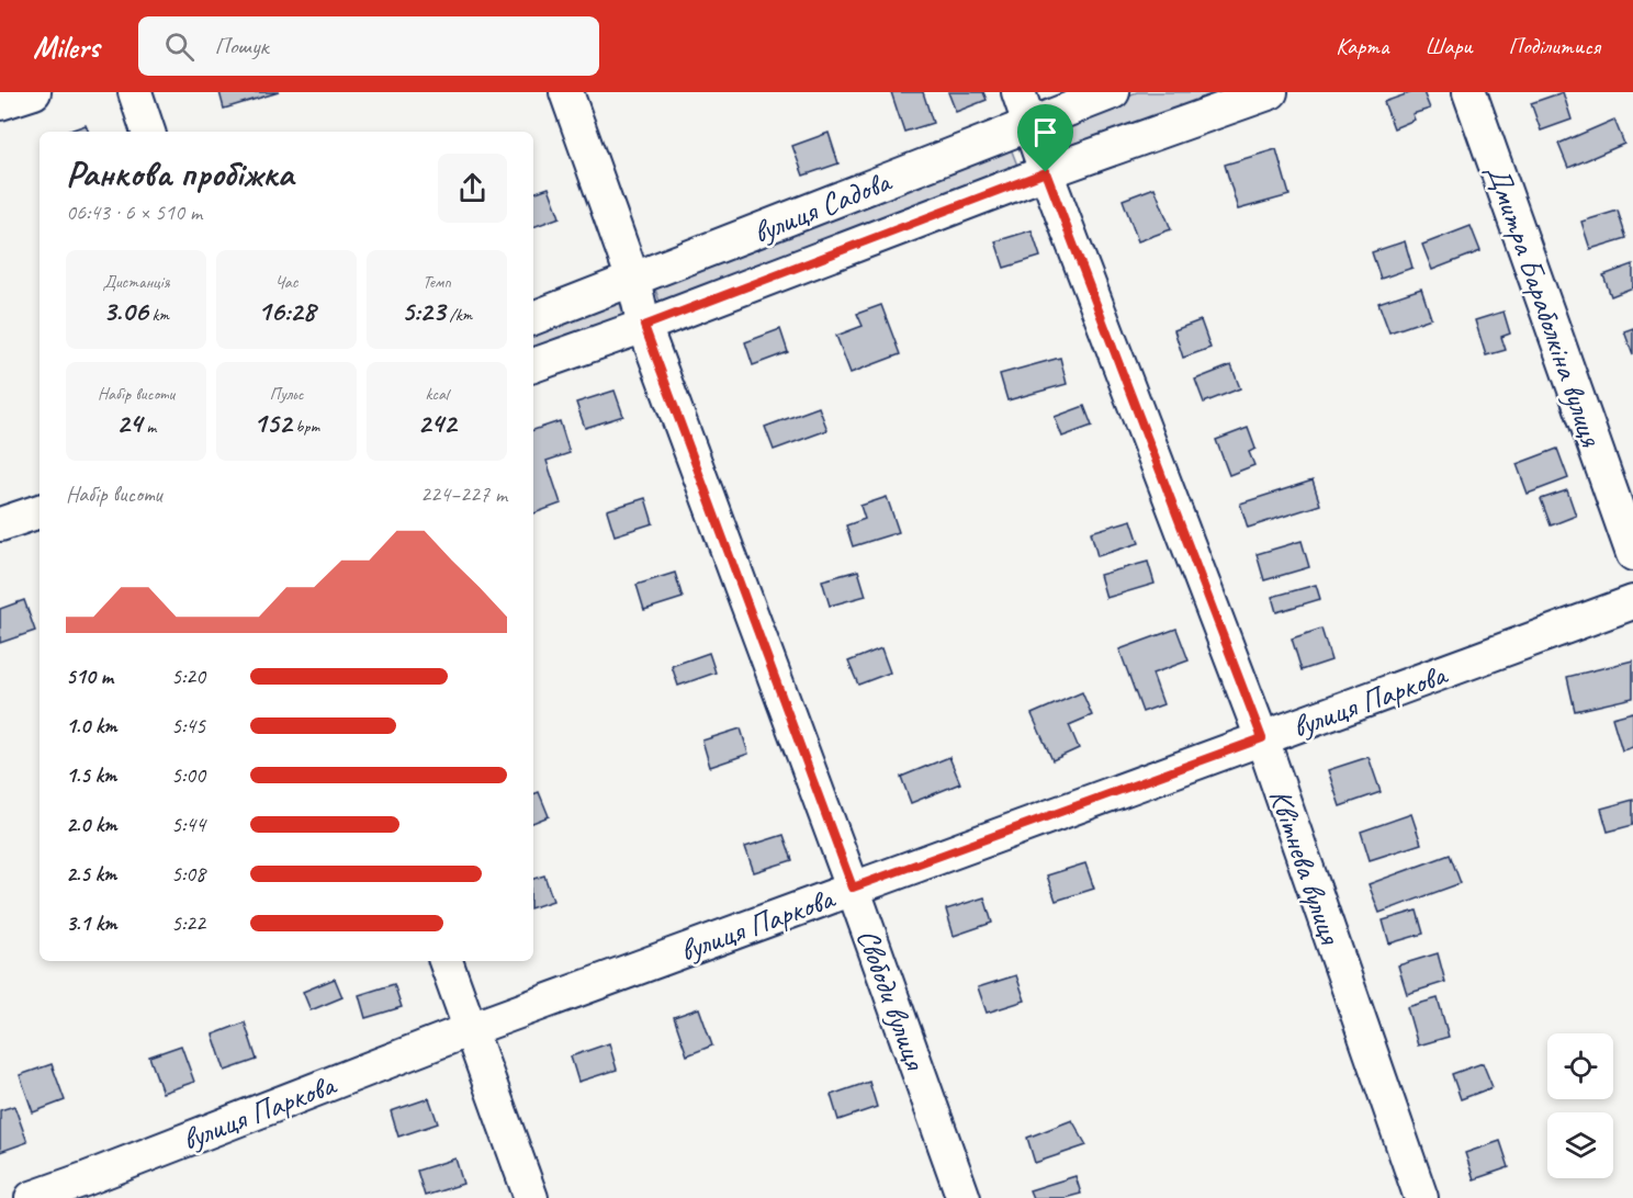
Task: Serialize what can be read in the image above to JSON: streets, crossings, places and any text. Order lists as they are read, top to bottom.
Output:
{
  "streets": {
    "street": [
      "вулиця Садова",
      "Дмитра Бараболкіна вулиця",
      "вулиця Паркова",
      "Квітнева вулиця",
      "Свободи вулиця"
    ]
  },
  "crossings": [
    ["вулиця Садова", "Квітнева вулиця"],
    ["вулиця Садова", "Свободи вулиця"],
    ["вулиця Паркова", "Квітнева вулиця"],
    ["вулиця Паркова", "Свободи вулиця"]
  ],
  "page": {
    "header": "Milers",
    "search": "Пошук",
    "nav": ["Карта", "Шари", "Поділитися"],
    "heading": ["Ранкова пробіжка", "06:43 · 6 × 510 m"],
    "stats": [
      ["Дистанція", "3.06 km"],
      ["Час", "16:28"],
      ["Темп", "5:23 /km"],
      ["Набір висоти", "24 m"],
      ["Пульс", "152 bpm"],
      ["kcal", "242"]
    ],
    "chart": ["Набір висоти", "224–227 m"],
    "list": [
      {
        "name": "510 m",
        "note": "5:20"
      },
      {
        "name": "1.0 km",
        "note": "5:45"
      },
      {
        "name": "1.5 km",
        "note": "5:00"
      },
      {
        "name": "2.0 km",
        "note": "5:44"
      },
      {
        "name": "2.5 km",
        "note": "5:08"
      },
      {
        "name": "3.1 km",
        "note": "5:22"
      }
    ]
  }
}
